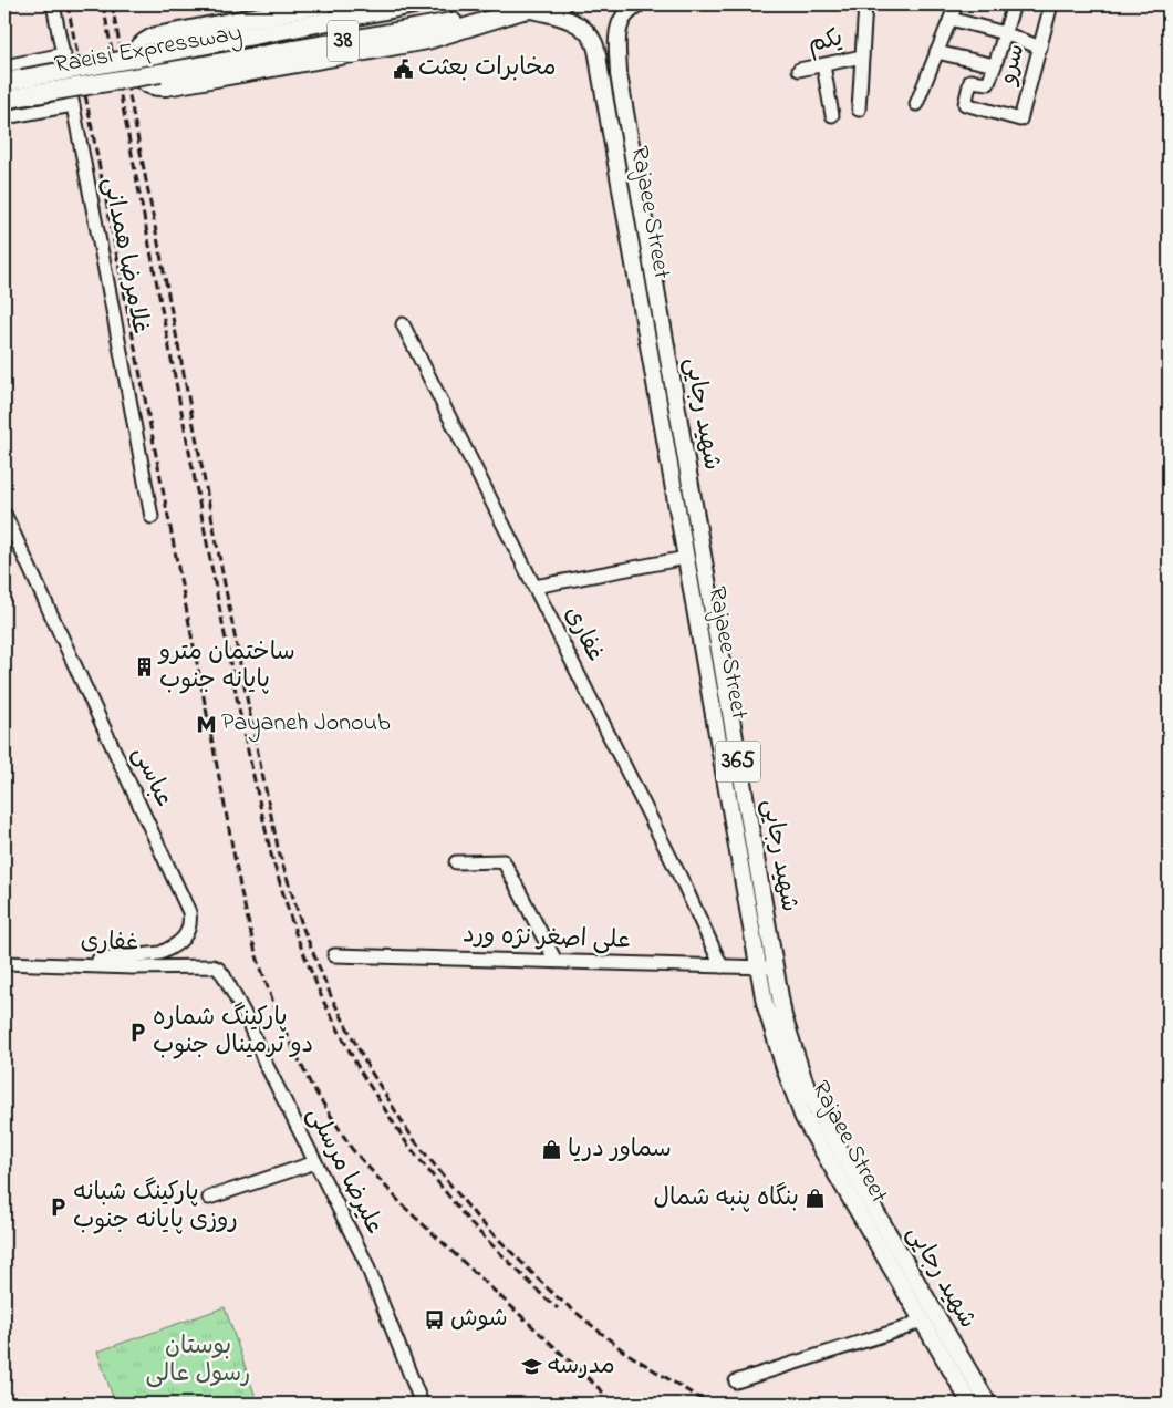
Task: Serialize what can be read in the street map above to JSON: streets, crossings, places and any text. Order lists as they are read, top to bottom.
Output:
{
  "streets": {
    "highway": ["38", "Raeisi Expressway"],
    "main road": ["Rajaee Street", "شهید رجایی", "365"],
    "street": [
      "یکم",
      "سرو",
      "غلامرضا همدانی",
      "غفاری",
      "عباسی",
      "علی اصغر نژه ورد",
      "علیرضا مرسلی"
    ]
  },
  "crossings": [
    ["Raeisi Expressway", "Rajaee Street"],
    ["Rajaee Street", "شهید رجایی"],
    ["Rajaee Street", "علی اصغر نژه ورد"],
    ["شهید رجایی", "علی اصغر نژه ورد"],
    ["غفاری", "عباسی"],
    ["غفاری", "علی اصغر نژه ورد"],
    ["غفاری", "علیرضا مرسلی"]
  ],
  "parks": ["بوستان رسول عالی"],
  "places": {
    "public building": ["مخابرات بعثت"],
    "building": ["ساختمان مترو پایانه جنوب"],
    "metro station": ["Payaneh Jonoub"],
    "parking": ["پارکینگ شماره دو ترمینال جنوب", "پارکینگ شبانه روزی پایانه جنوب"],
    "shop": ["سماور دریا", "بنگاه پنبه شمال"],
    "bus stop": ["شوش"],
    "school or university": ["مدرسه"]
  }
}
